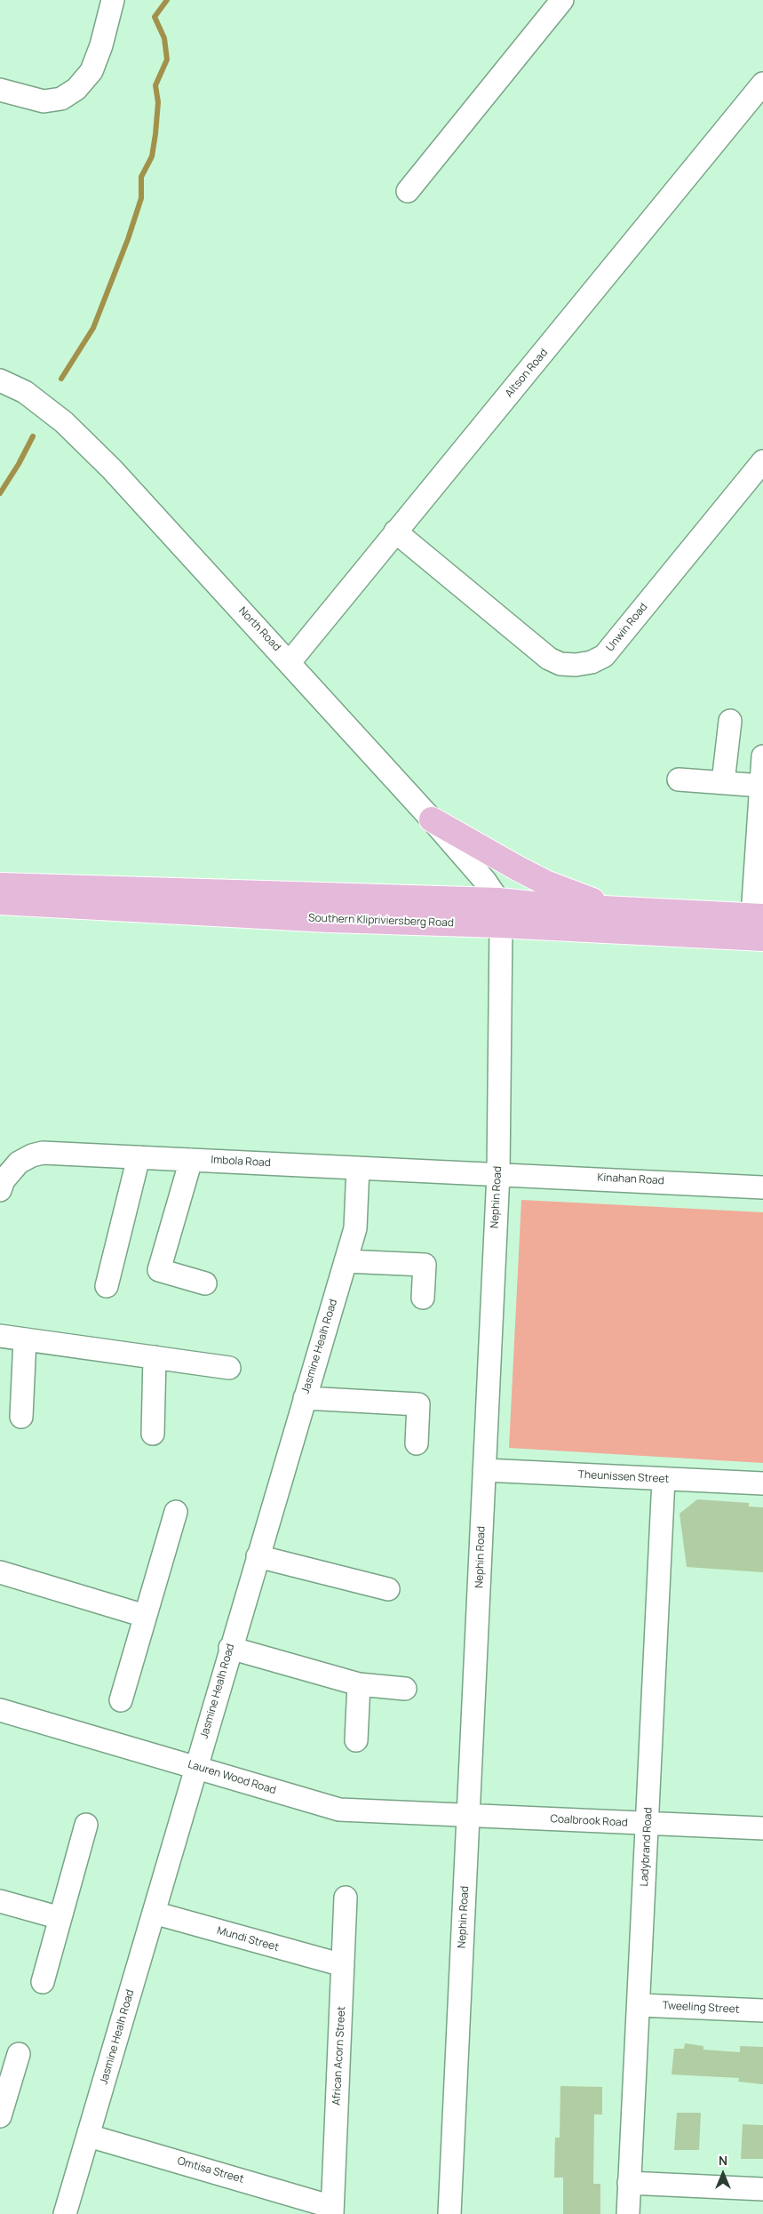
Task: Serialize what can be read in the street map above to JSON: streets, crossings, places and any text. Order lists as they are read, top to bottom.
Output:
{
  "streets": {
    "main road": ["Southern Klipriviersberg Road"],
    "street": [
      "Altson Road",
      "Unwin Road",
      "North Road",
      "Imbola Road",
      "Kinahan Road",
      "Nephin Road",
      "Jasmine Healh Road",
      "Theunissen Street",
      "Lauren Wood Road",
      "Coalbrook Road",
      "Ladybrand Road",
      "Mundi Street",
      "Tweeling Street",
      "African Acorn Street",
      "Omtisa Street"
    ]
  },
  "crossings": [
    ["Altson Road", "Unwin Road"],
    ["Altson Road", "North Road"],
    ["North Road", "Southern Klipriviersberg Road"],
    ["North Road", "Nephin Road"],
    ["Southern Klipriviersberg Road", "Nephin Road"],
    ["Imbola Road", "Kinahan Road"],
    ["Imbola Road", "Nephin Road"],
    ["Imbola Road", "Jasmine Healh Road"],
    ["Kinahan Road", "Nephin Road"],
    ["Nephin Road", "Theunissen Street"],
    ["Nephin Road", "Lauren Wood Road"],
    ["Nephin Road", "Coalbrook Road"],
    ["Jasmine Healh Road", "Lauren Wood Road"],
    ["Jasmine Healh Road", "Mundi Street"],
    ["Jasmine Healh Road", "Omtisa Street"],
    ["Theunissen Street", "Ladybrand Road"],
    ["Lauren Wood Road", "Coalbrook Road"],
    ["Coalbrook Road", "Ladybrand Road"],
    ["Ladybrand Road", "Tweeling Street"],
    ["Mundi Street", "African Acorn Street"],
    ["African Acorn Street", "Omtisa Street"]
  ],
  "north": "top"
}
